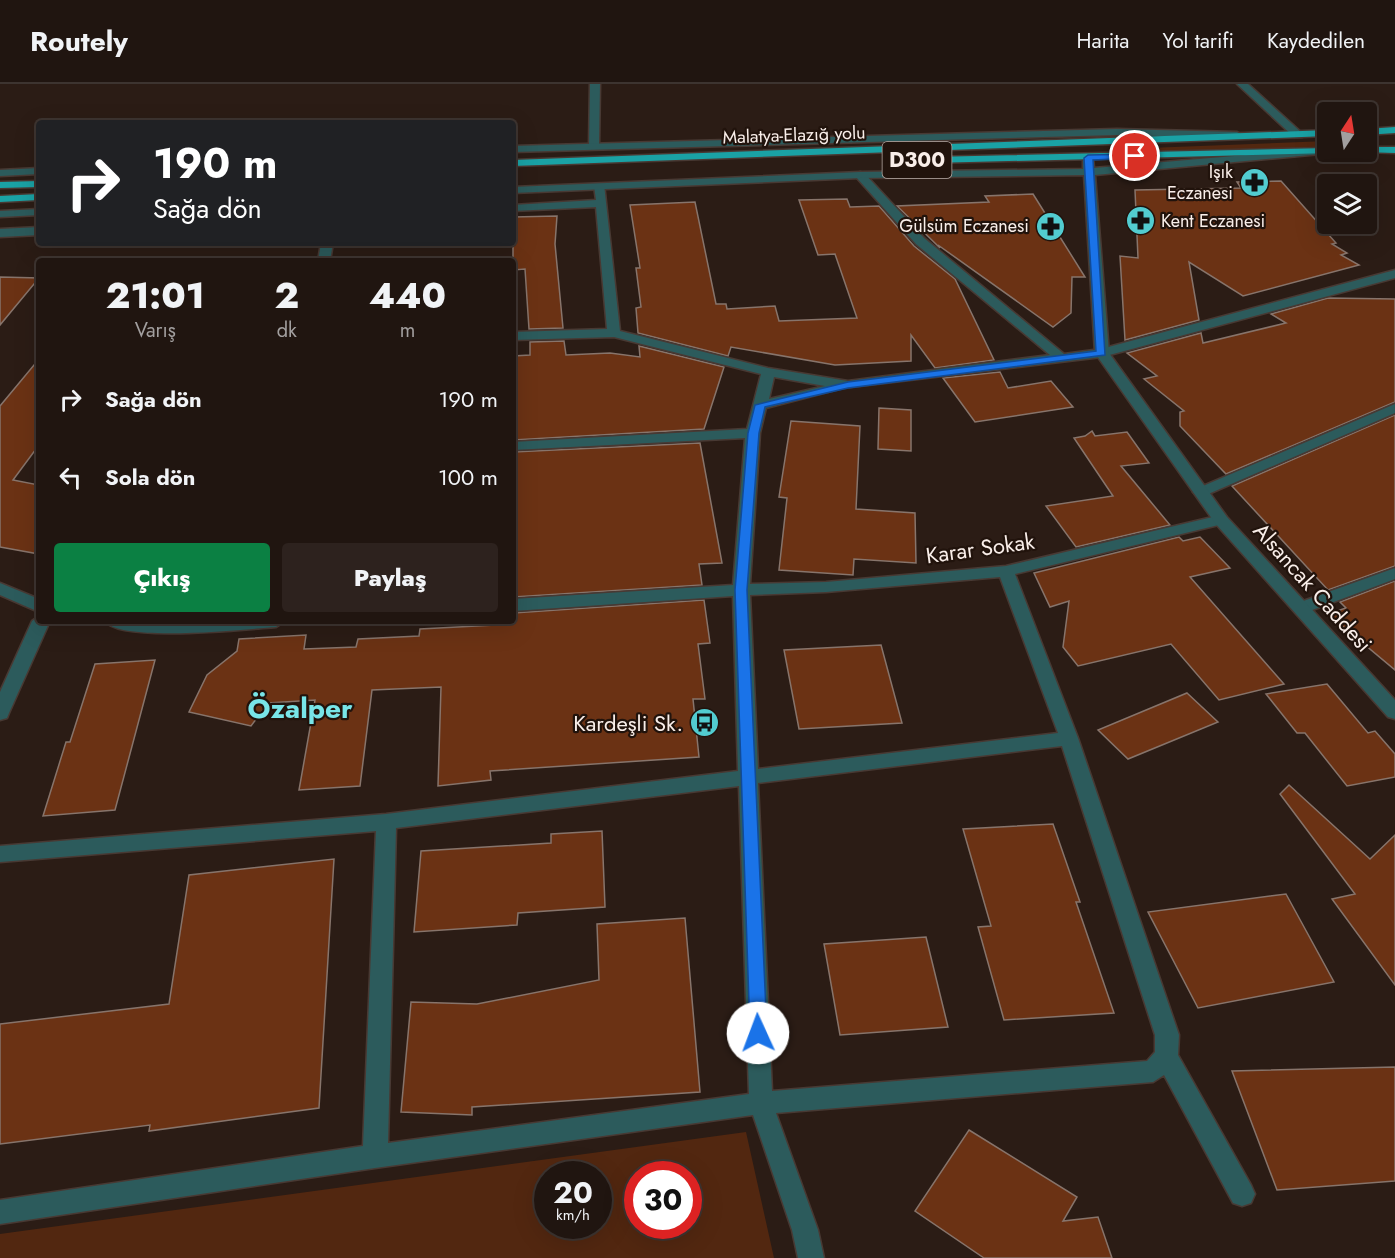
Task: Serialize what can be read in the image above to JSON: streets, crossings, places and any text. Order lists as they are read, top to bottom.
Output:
{
  "streets": {
    "highway": ["Malatya-Elazığ yolu", "D300"],
    "street": ["Karar Sokak", "Alsancak Caddesi"]
  },
  "crossings": [
    ["Karar Sokak", "Alsancak Caddesi"]
  ],
  "districts": ["Özalper"],
  "places": {
    "pharmacy": ["Işık Eczanesi", "Kent Eczanesi", "Gülsüm Eczanesi"],
    "bus stop": ["Kardeşli Sk."]
  },
  "north": "top",
  "page": {
    "header": "Routely",
    "nav": ["Harita", "Yol tarifi", "Kaydedilen"],
    "turn": ["190 m", "Sağa dön"],
    "eta": [
      "21:01",
      "Varış",
      "2",
      "dk",
      "440",
      "m"
    ],
    "list": [
      {
        "name": "Sağa dön",
        "value": "190 m"
      },
      {
        "name": "Sola dön",
        "value": "100 m"
      }
    ],
    "buttons": ["Çıkış", "Paylaş"],
    "speed": "20 km/h",
    "limit": "30"
  }
}
